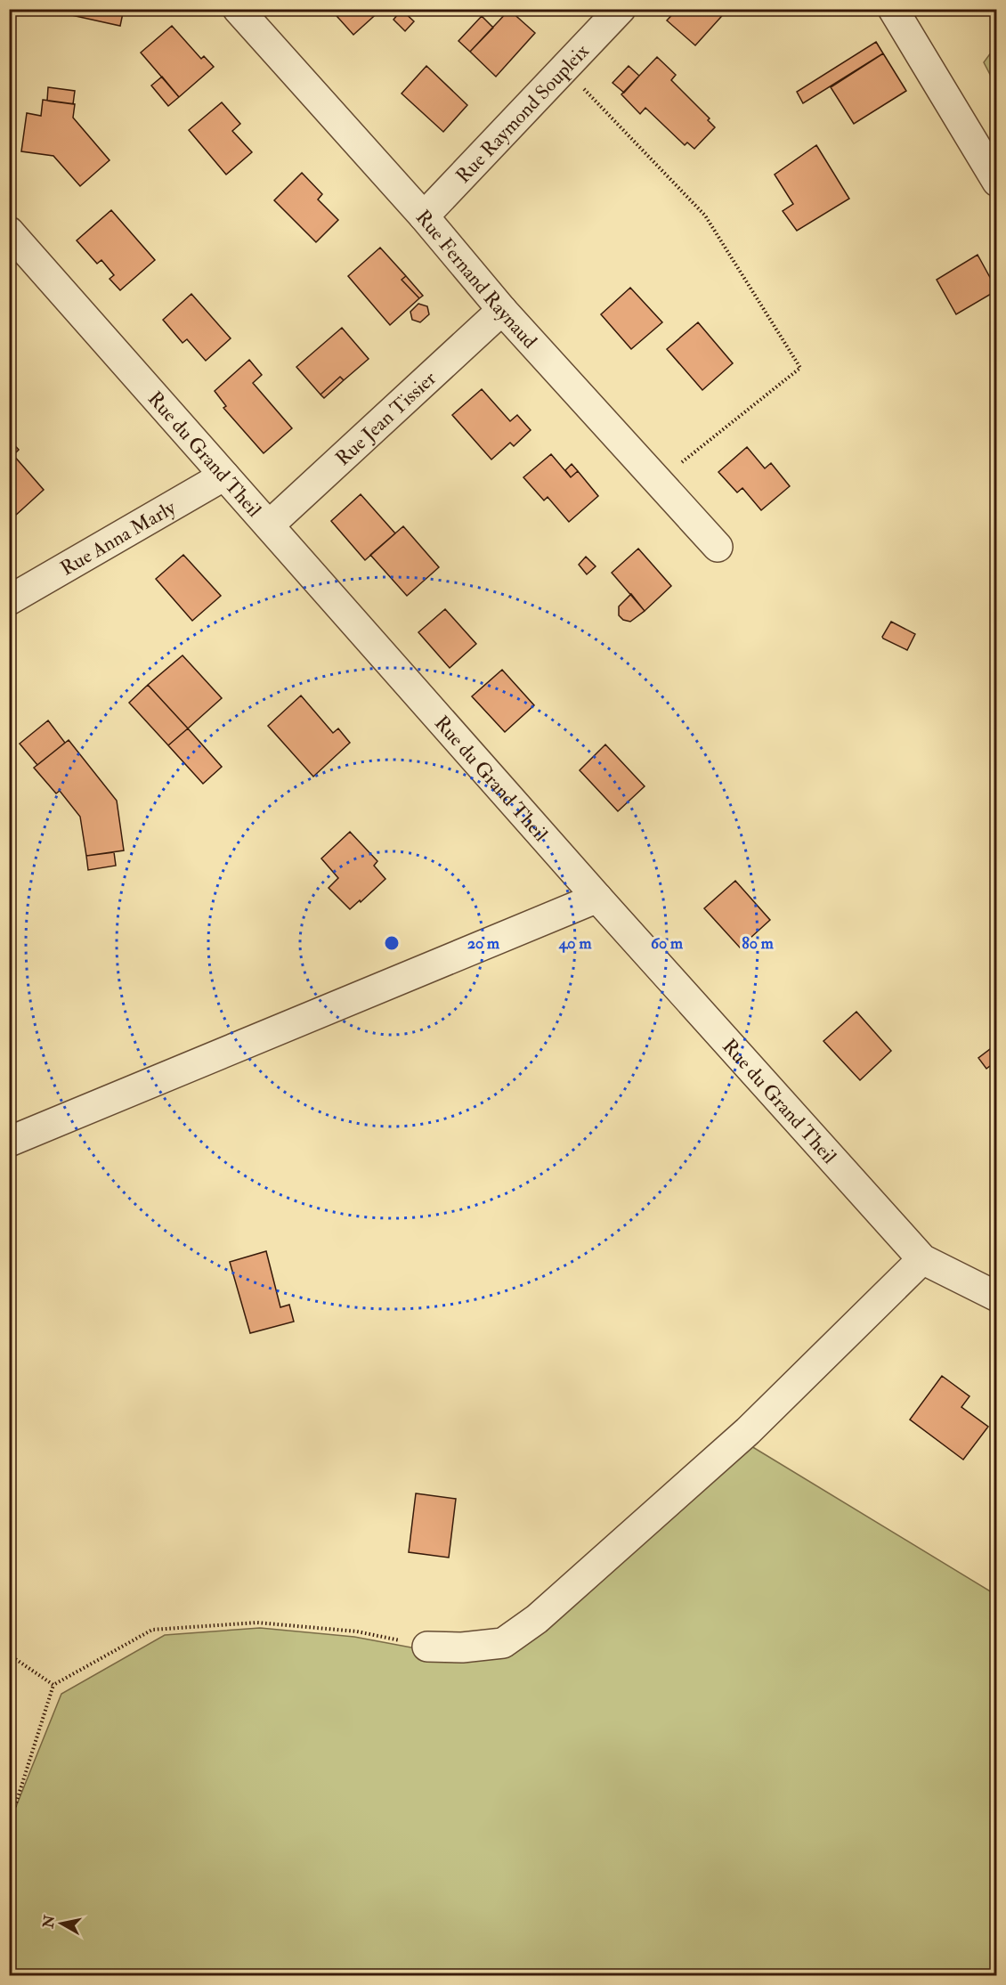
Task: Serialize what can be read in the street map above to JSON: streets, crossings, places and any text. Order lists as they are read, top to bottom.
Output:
{
  "streets": {
    "street": [
      "Rue Raymond Soupleix",
      "Rue Fernand Raynaud",
      "Rue Jean Tissier",
      "Rue du Grand Theil",
      "Rue Anna Marly"
    ]
  },
  "crossings": [
    ["Rue Raymond Soupleix", "Rue Fernand Raynaud"],
    ["Rue Fernand Raynaud", "Rue Jean Tissier"],
    ["Rue Jean Tissier", "Rue du Grand Theil"],
    ["Rue du Grand Theil", "Rue Anna Marly"]
  ],
  "north": "left",
  "rings": [
    "20 m",
    "40 m",
    "60 m",
    "80 m"
  ]
}
